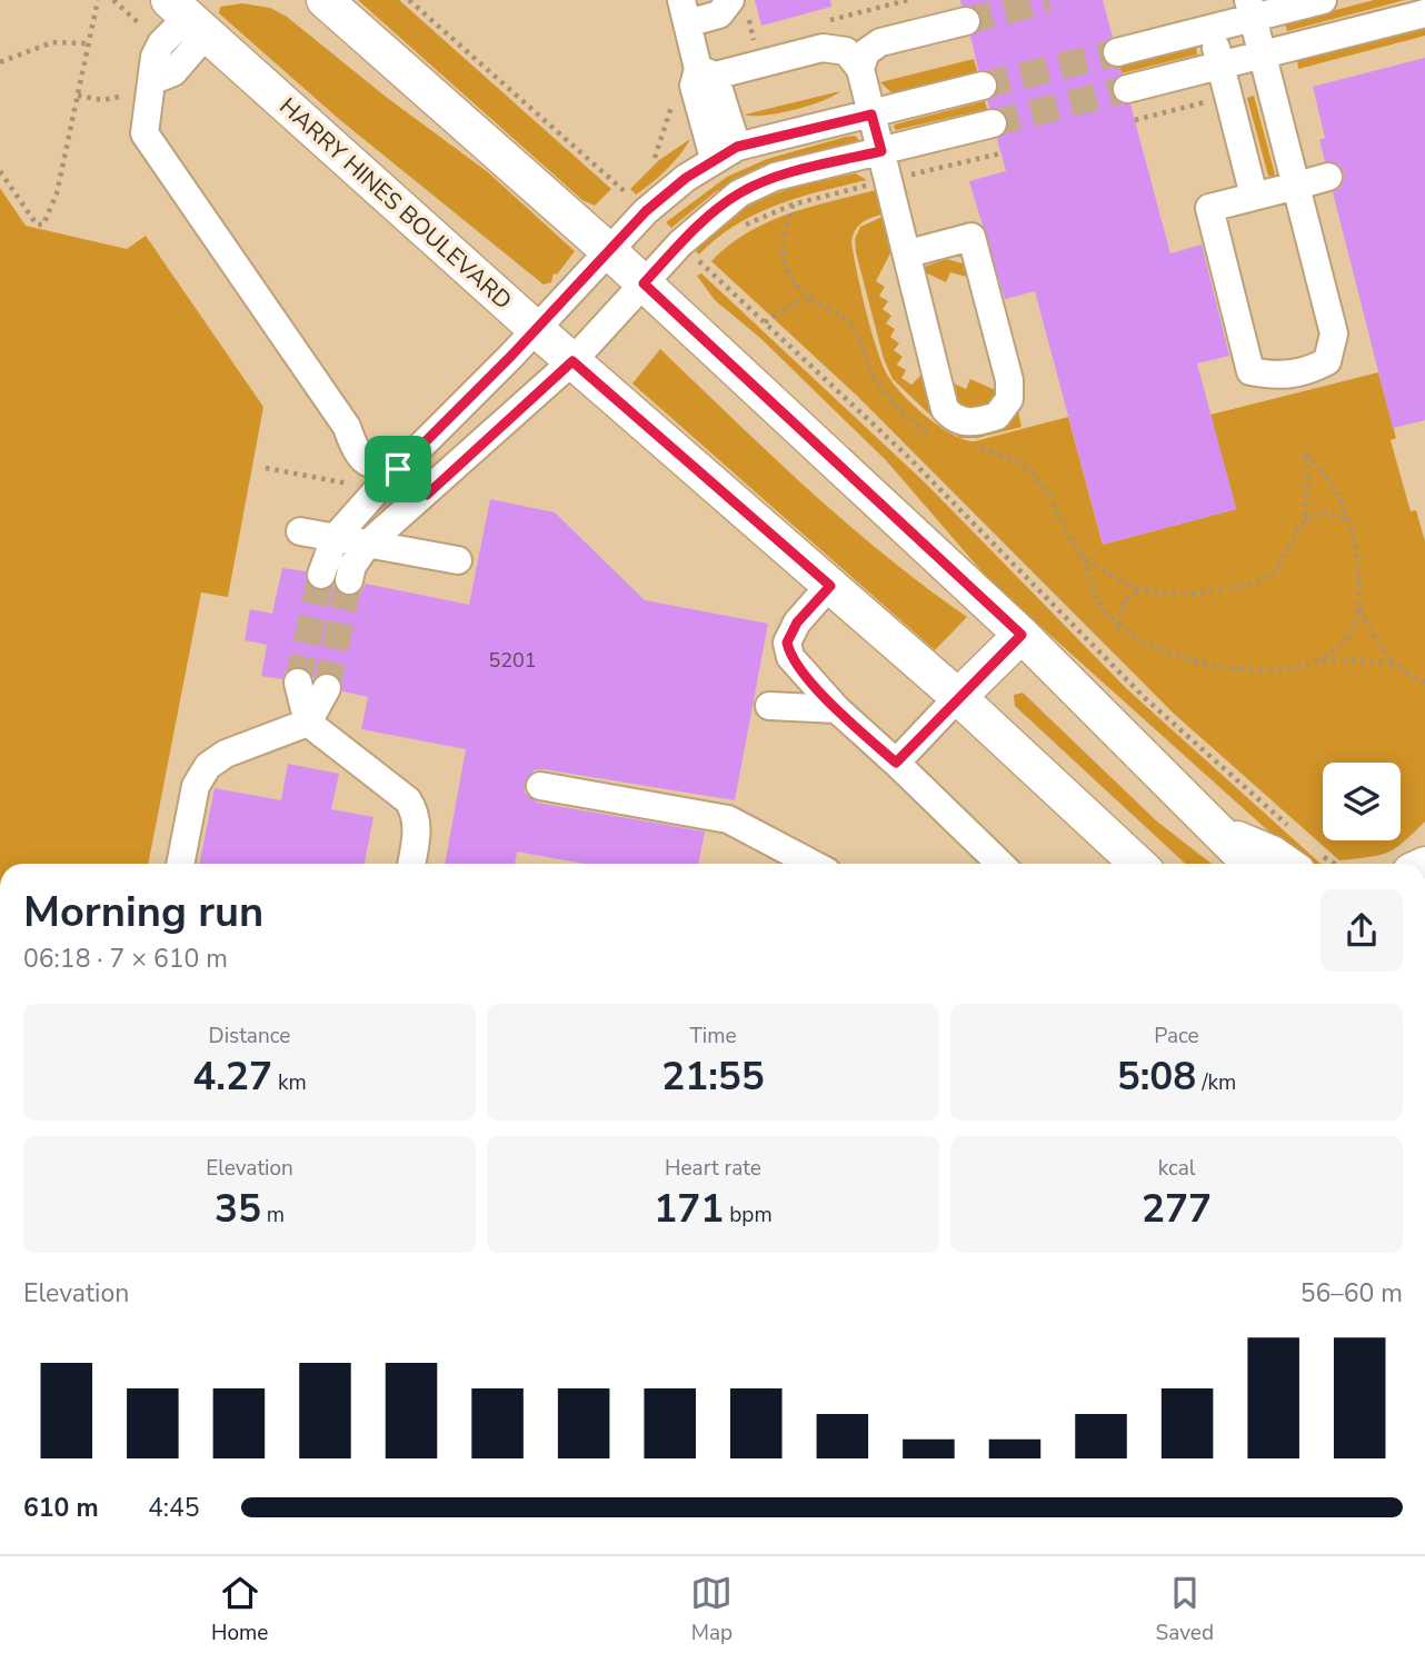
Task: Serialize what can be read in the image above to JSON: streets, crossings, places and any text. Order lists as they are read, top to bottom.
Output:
{
  "streets": {
    "main road": ["HARRY HINES BOULEVARD"]
  },
  "house_numbers": ["5201"],
  "page": {
    "heading": ["Morning run", "06:18 · 7 × 610 m"],
    "stats": [
      ["Distance", "4.27 km"],
      ["Time", "21:55"],
      ["Pace", "5:08 /km"],
      ["Elevation", "35 m"],
      ["Heart rate", "171 bpm"],
      ["kcal", "277"]
    ],
    "chart": ["Elevation", "56–60 m"],
    "list": [
      {
        "name": "610 m",
        "note": "4:45"
      }
    ],
    "tabs": ["Home", "Map", "Saved"]
  }
}
